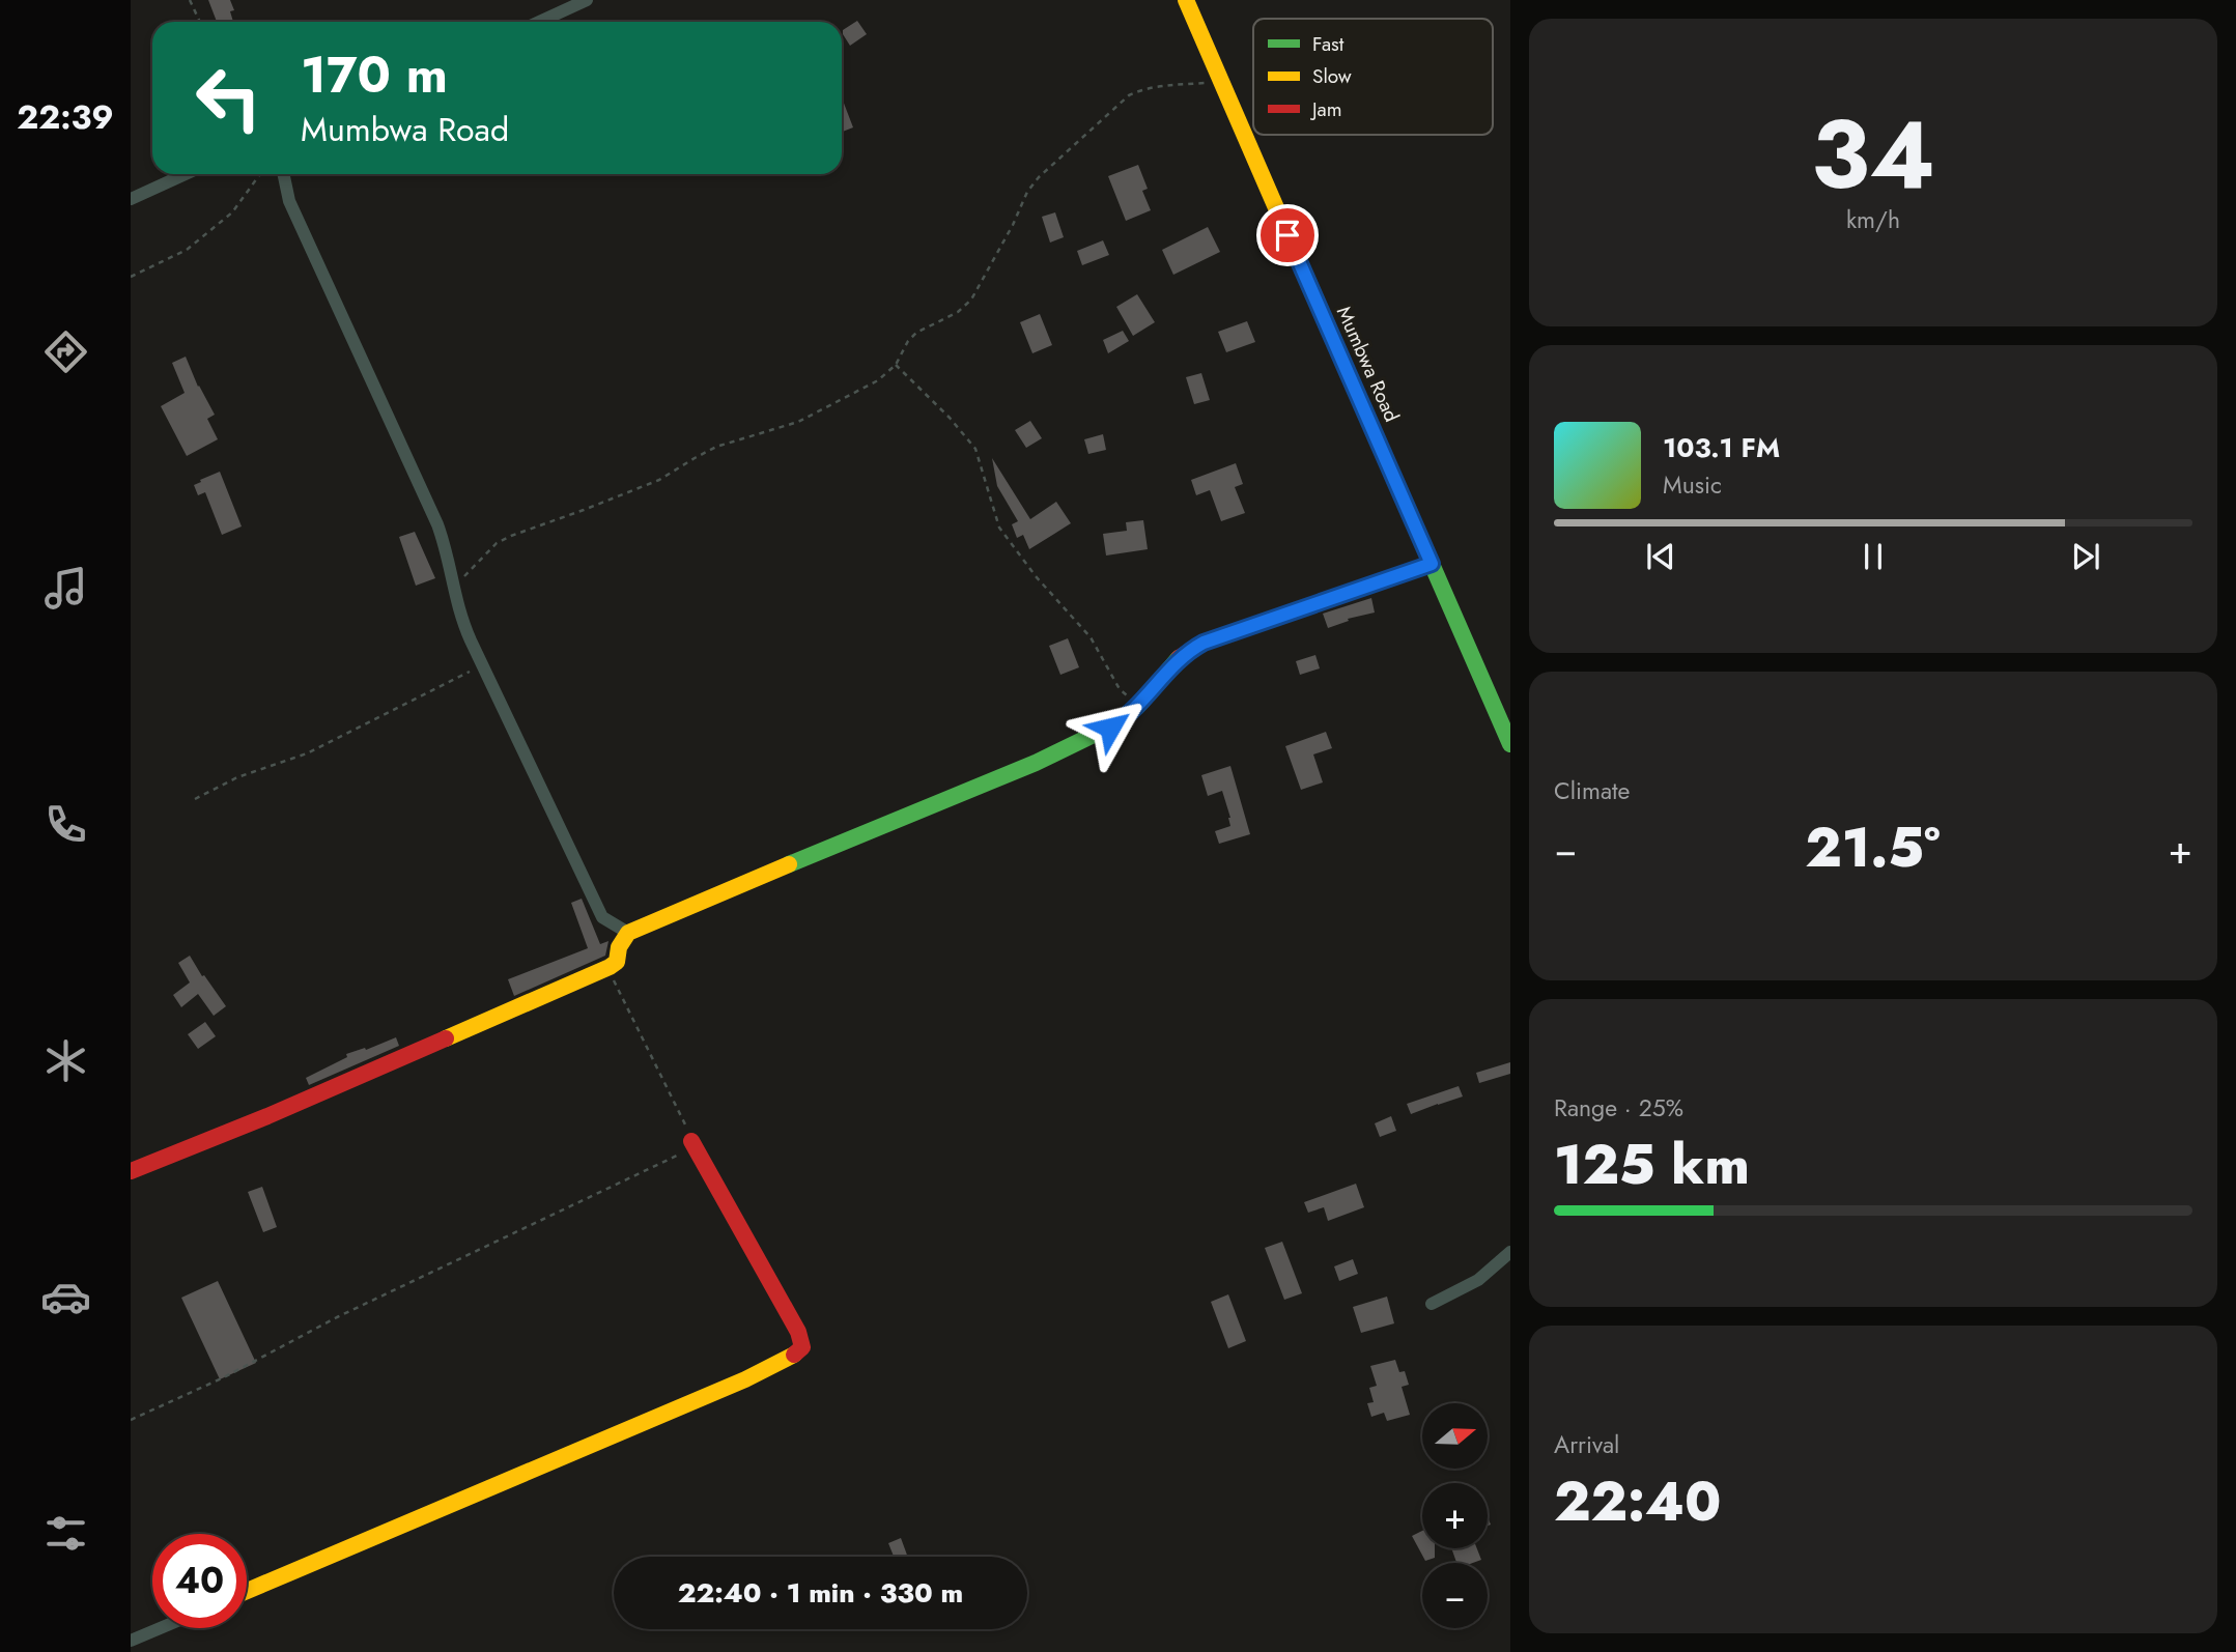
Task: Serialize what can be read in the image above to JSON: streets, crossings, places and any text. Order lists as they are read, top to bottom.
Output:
{
  "streets": {
    "street": ["Mumbwa Road"]
  },
  "legend": ["Fast", "Slow", "Jam"],
  "north": "right",
  "page": {
    "tabs": "22:39",
    "tile": [
      ["34", "km/h"],
      "Climate",
      ["Range · 25%", "125 km"],
      ["Arrival", "22:40"]
    ],
    "turn": ["170 m", "Mumbwa Road"],
    "song": ["103.1 FM", "Music"],
    "heat": ["−", "21.5°", "+"],
    "map_buttons": ["+", "−"],
    "limit": "40",
    "trip": "22:40 · 1 min · 330 m"
  }
}
